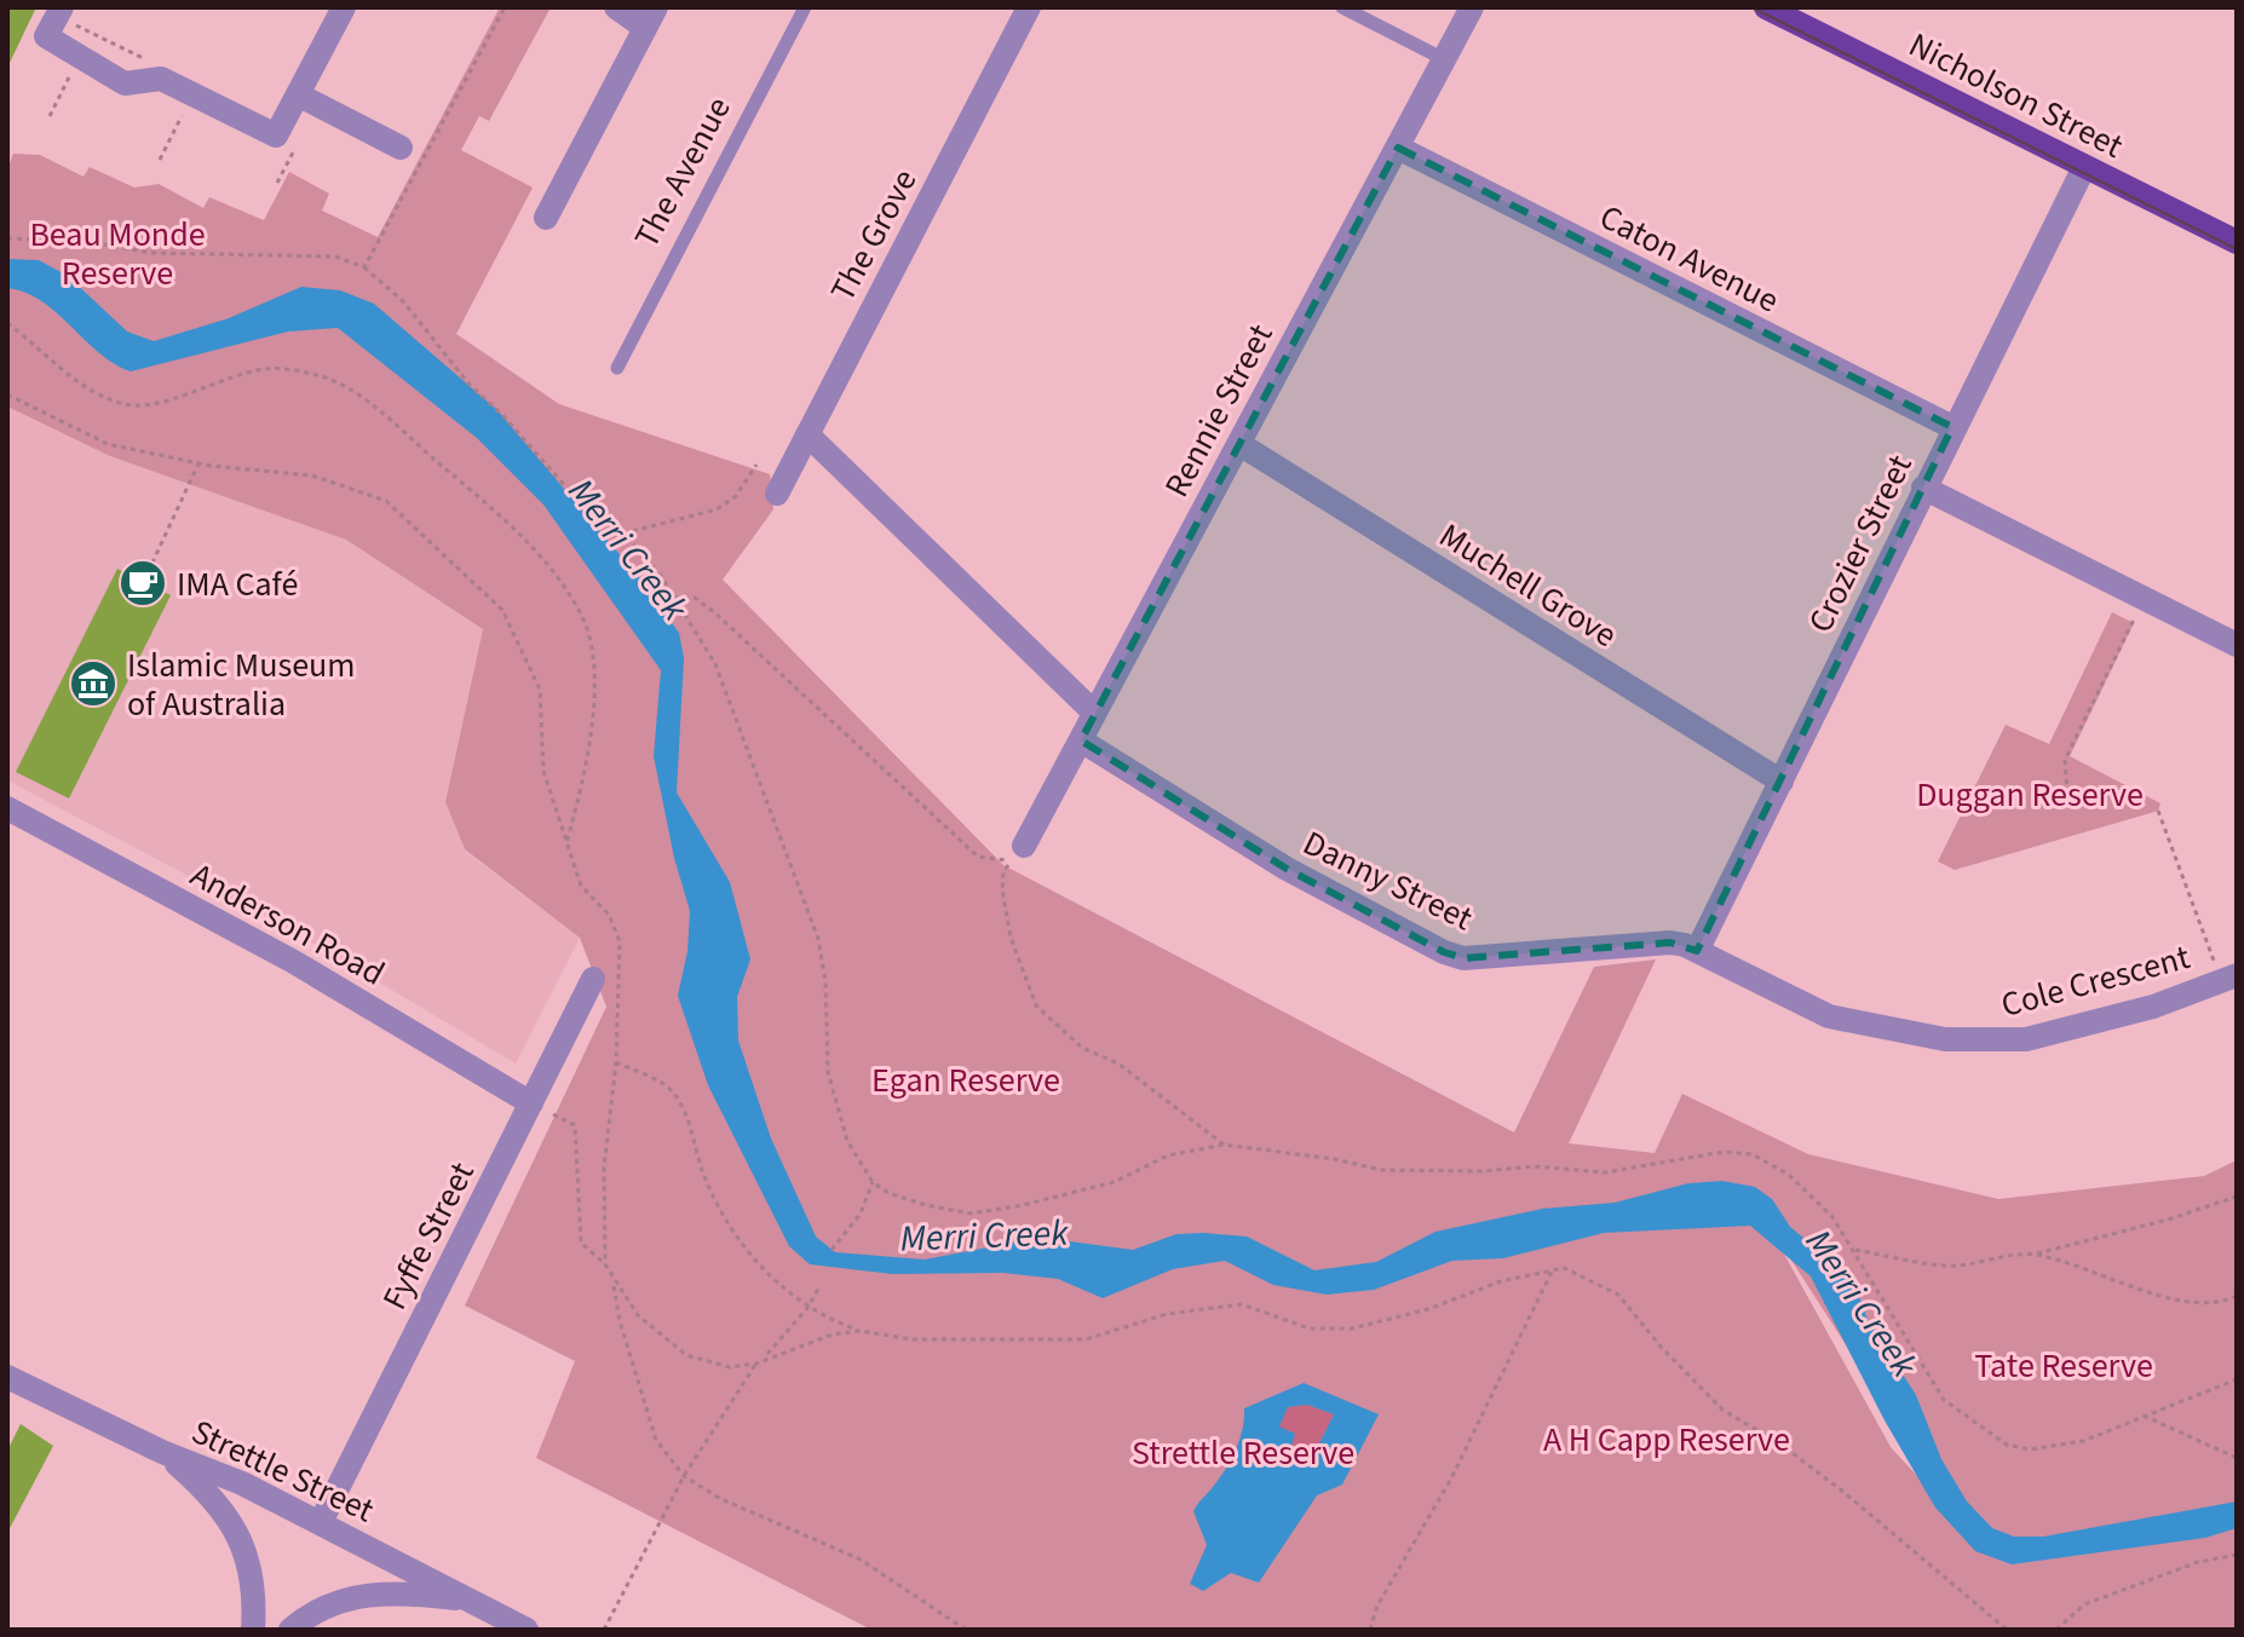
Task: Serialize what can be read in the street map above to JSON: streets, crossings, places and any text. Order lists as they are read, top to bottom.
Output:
{
  "streets": {
    "main road": ["Nicholson Street"],
    "street": [
      "The Grove",
      "Caton Avenue",
      "Rennie Street",
      "Crozier Street",
      "Muchell Grove",
      "Danny Street",
      "Anderson Road",
      "Cole Crescent",
      "Fyffe Street",
      "Strettle Street"
    ],
    "lane": ["The Avenue"]
  },
  "crossings": [
    ["Nicholson Street", "Crozier Street"],
    ["Caton Avenue", "Rennie Street"],
    ["Caton Avenue", "Crozier Street"],
    ["Rennie Street", "Muchell Grove"],
    ["Rennie Street", "Danny Street"],
    ["Crozier Street", "Muchell Grove"],
    ["Crozier Street", "Danny Street"],
    ["Crozier Street", "Cole Crescent"],
    ["Danny Street", "Cole Crescent"],
    ["Anderson Road", "Fyffe Street"],
    ["Fyffe Street", "Strettle Street"]
  ],
  "water": ["Merri Creek"],
  "parks": [
    "Beau Monde Reserve",
    "Duggan Reserve",
    "Egan Reserve",
    "Tate Reserve",
    "A H Capp Reserve",
    "Strettle Reserve"
  ],
  "places": {
    "cafe": ["IMA Café"],
    "museum": ["Islamic Museum of Australia"]
  }
}
